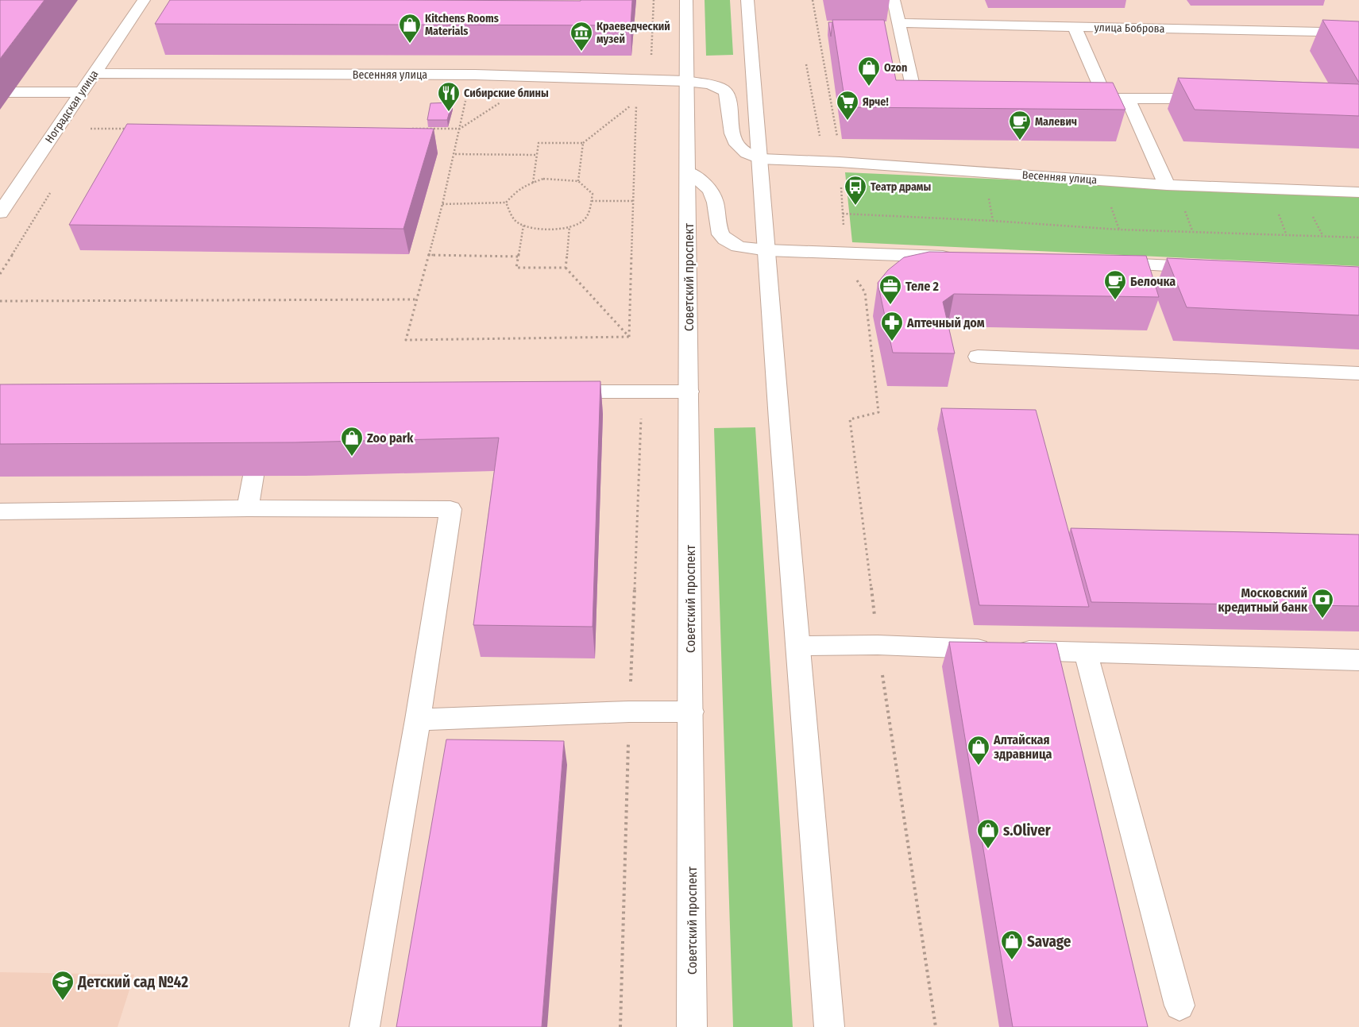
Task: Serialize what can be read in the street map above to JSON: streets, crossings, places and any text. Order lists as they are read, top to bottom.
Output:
{
  "streets": {
    "street": [
      "улица Боброва",
      "Весенняя улица",
      "Ноградская улица",
      "Советский проспект"
    ]
  },
  "crossings": [
    ["Весенняя улица", "Ноградская улица"],
    ["Весенняя улица", "Советский проспект"]
  ],
  "places": {
    "shop": [
      "Kitchens Rooms Materials",
      "Ozon",
      "Zoo park",
      "Алтайская здравница",
      "s.Oliver",
      "Savage"
    ],
    "museum": ["Краеведческий музей"],
    "restaurant": ["Сибирские блины"],
    "supermarket": ["Ярче!"],
    "cafe": ["Малевич", "Белочка"],
    "bus stop": ["Театр драмы"],
    "office": ["Теле 2"],
    "pharmacy": ["Аптечный дом"],
    "bank": ["Московский кредитный банк"],
    "school or university": ["Детский сад №42"]
  }
}
